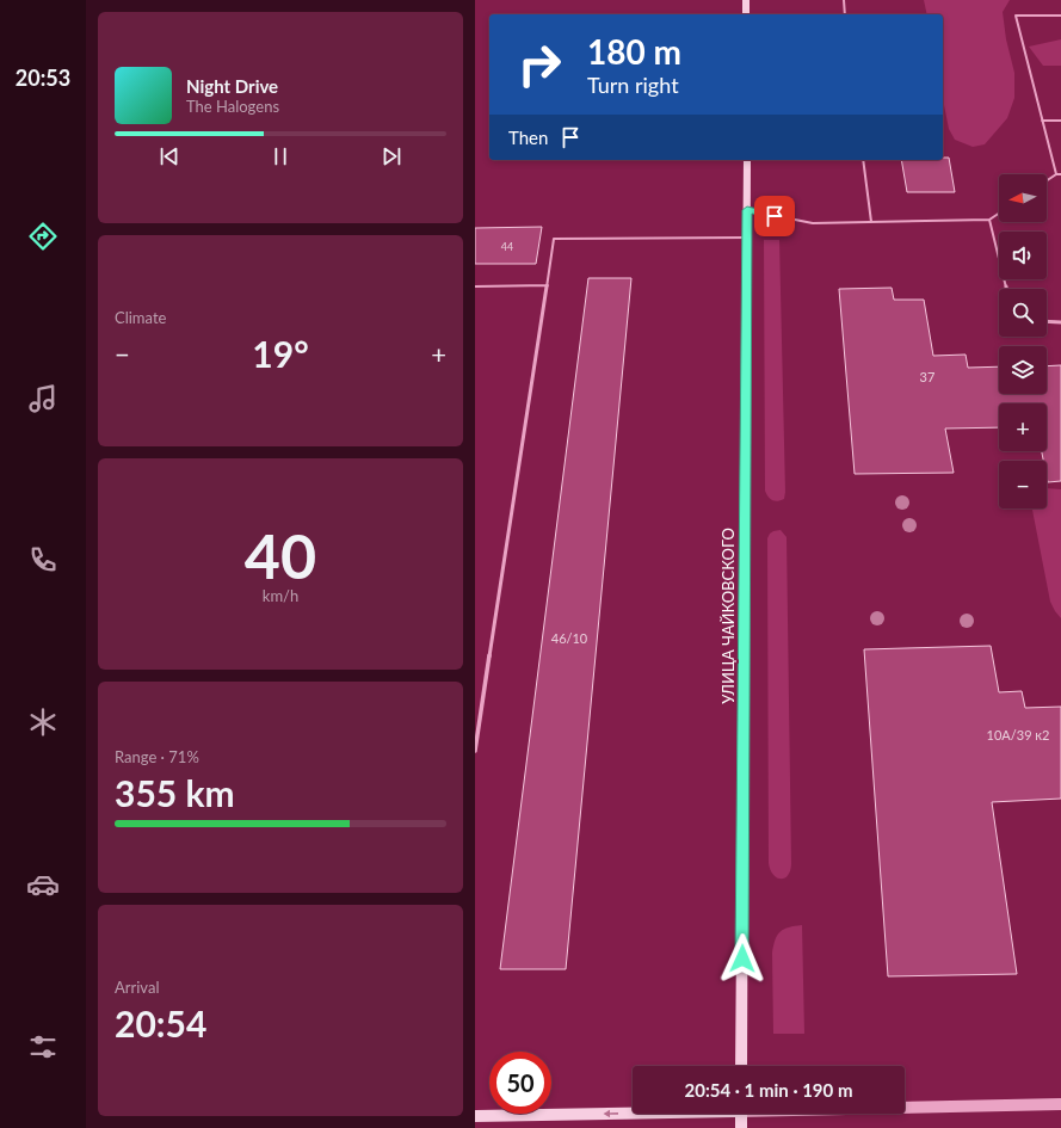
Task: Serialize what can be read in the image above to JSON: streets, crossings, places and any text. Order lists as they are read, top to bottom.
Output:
{
  "streets": {
    "main road": ["УЛИЦА ЧАЙКОВСКОГО"]
  },
  "house_numbers": [
    "44",
    "37",
    "46/10",
    "10А/39 к2"
  ],
  "north": "left",
  "page": {
    "tabs": "20:53",
    "turn": ["180 m", "Turn right"],
    "song": ["Night Drive", "The Halogens"],
    "then": "Then",
    "map_buttons": ["+", "−"],
    "tile": [
      "Climate",
      ["40", "km/h"],
      ["Range · 71%", "355 km"],
      ["Arrival", "20:54"]
    ],
    "heat": ["−", "19°", "+"],
    "limit": "50",
    "trip": "20:54 · 1 min · 190 m"
  }
}
